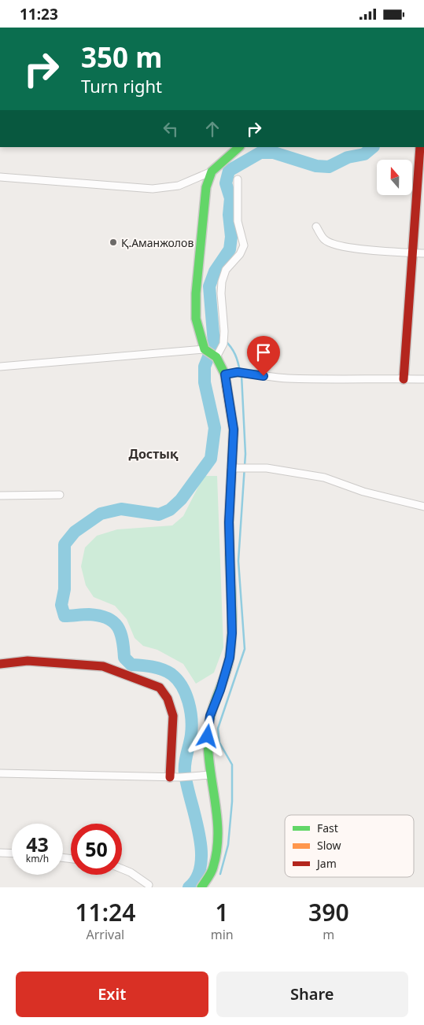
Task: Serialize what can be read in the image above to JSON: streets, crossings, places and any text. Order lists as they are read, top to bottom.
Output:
{
  "districts": ["Достық"],
  "places": ["Қ.Аманжолов"],
  "legend": ["Fast", "Slow", "Jam"],
  "north": "top",
  "page": {
    "status": "11:23",
    "turn": ["350 m", "Turn right"],
    "speed": "43 km/h",
    "limit": "50",
    "eta": [
      "11:24",
      "Arrival",
      "1",
      "min",
      "390",
      "m"
    ],
    "buttons": ["Exit", "Share"]
  }
}
